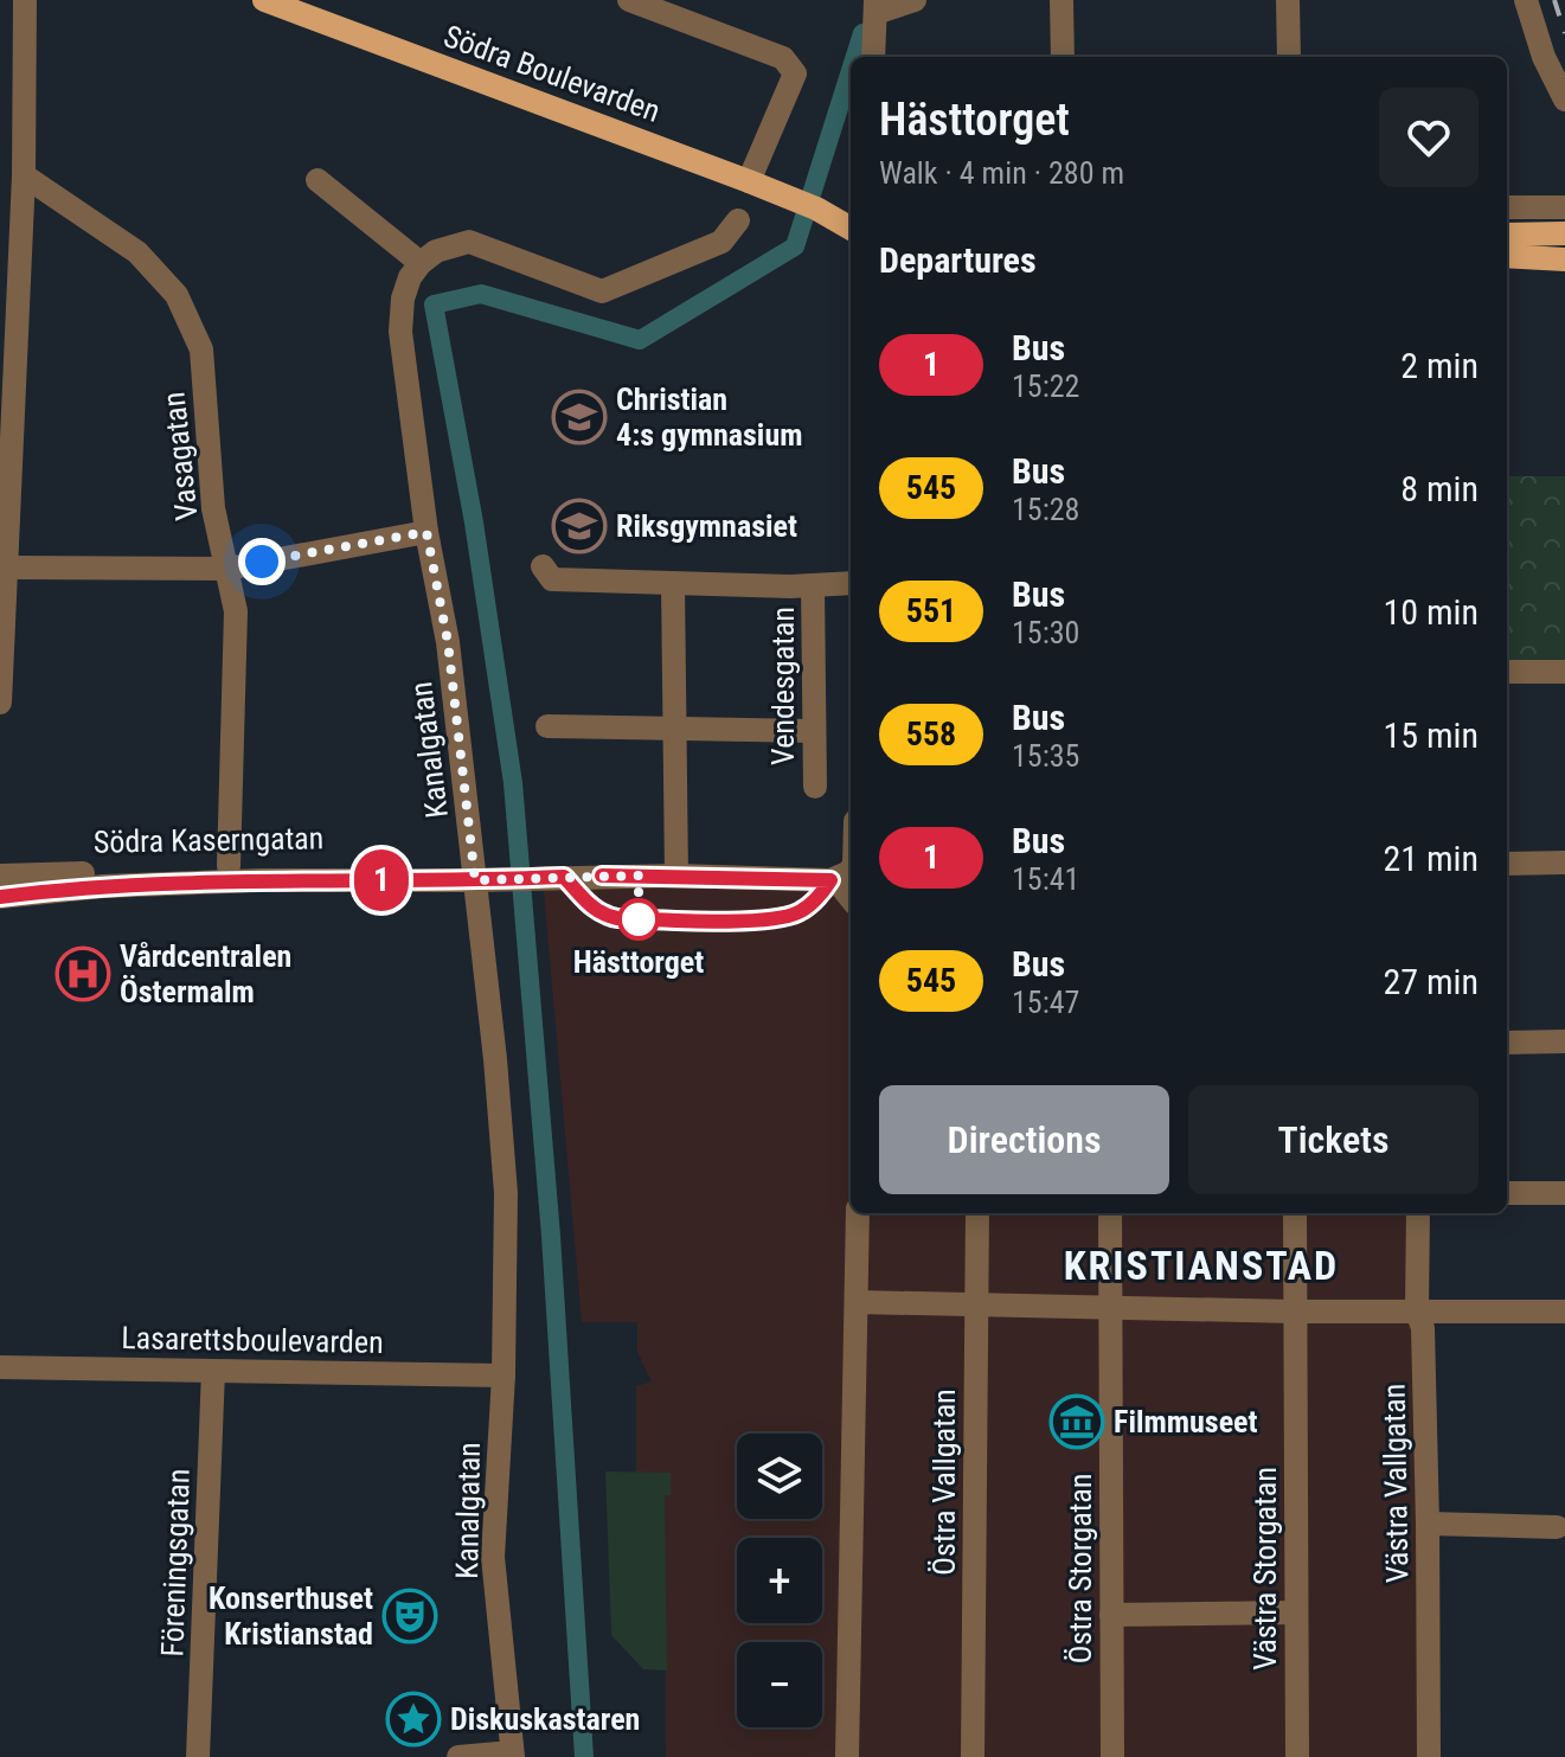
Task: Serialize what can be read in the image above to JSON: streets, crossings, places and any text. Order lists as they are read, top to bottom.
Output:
{
  "streets": {
    "main road": ["Södra Boulevarden"],
    "street": [
      "Vasagatan",
      "Vendesgatan",
      "Kanalgatan",
      "Södra Kaserngatan",
      "Lasarettsboulevarden",
      "Östra Vallgatan",
      "Västra Vallgatan",
      "Föreningsgatan",
      "Östra Storgatan",
      "Västra Storgatan"
    ]
  },
  "crossings": [
    ["Vasagatan", "Södra Kaserngatan"],
    ["Kanalgatan", "Södra Kaserngatan"],
    ["Kanalgatan", "Lasarettsboulevarden"],
    ["Lasarettsboulevarden", "Föreningsgatan"]
  ],
  "districts": ["KRISTIANSTAD"],
  "places": {
    "school or university": ["Christian 4:s gymnasium", "Riksgymnasiet"],
    "other": ["Hästtorget"],
    "hospital": ["Vårdcentralen Östermalm"],
    "museum": ["Filmmuseet"],
    "theatre": ["Konserthuset Kristianstad"],
    "place": ["Diskuskastaren"]
  },
  "lines": ["bus line 1"],
  "page": {
    "on_map": "1",
    "heading": [
      ["Hästtorget", "Walk · 4 min · 280 m"],
      "Departures"
    ],
    "list": [
      {
        "mark": "1",
        "name": "Bus",
        "note": "15:22",
        "value": "2 min"
      },
      {
        "mark": "545",
        "name": "Bus",
        "note": "15:28",
        "value": "8 min"
      },
      {
        "mark": "551",
        "name": "Bus",
        "note": "15:30",
        "value": "10 min"
      },
      {
        "mark": "558",
        "name": "Bus",
        "note": "15:35",
        "value": "15 min"
      },
      {
        "mark": "1",
        "name": "Bus",
        "note": "15:41",
        "value": "21 min"
      },
      {
        "mark": "545",
        "name": "Bus",
        "note": "15:47",
        "value": "27 min"
      }
    ],
    "buttons": ["Directions", "Tickets"],
    "map_buttons": ["+", "−"]
  }
}
